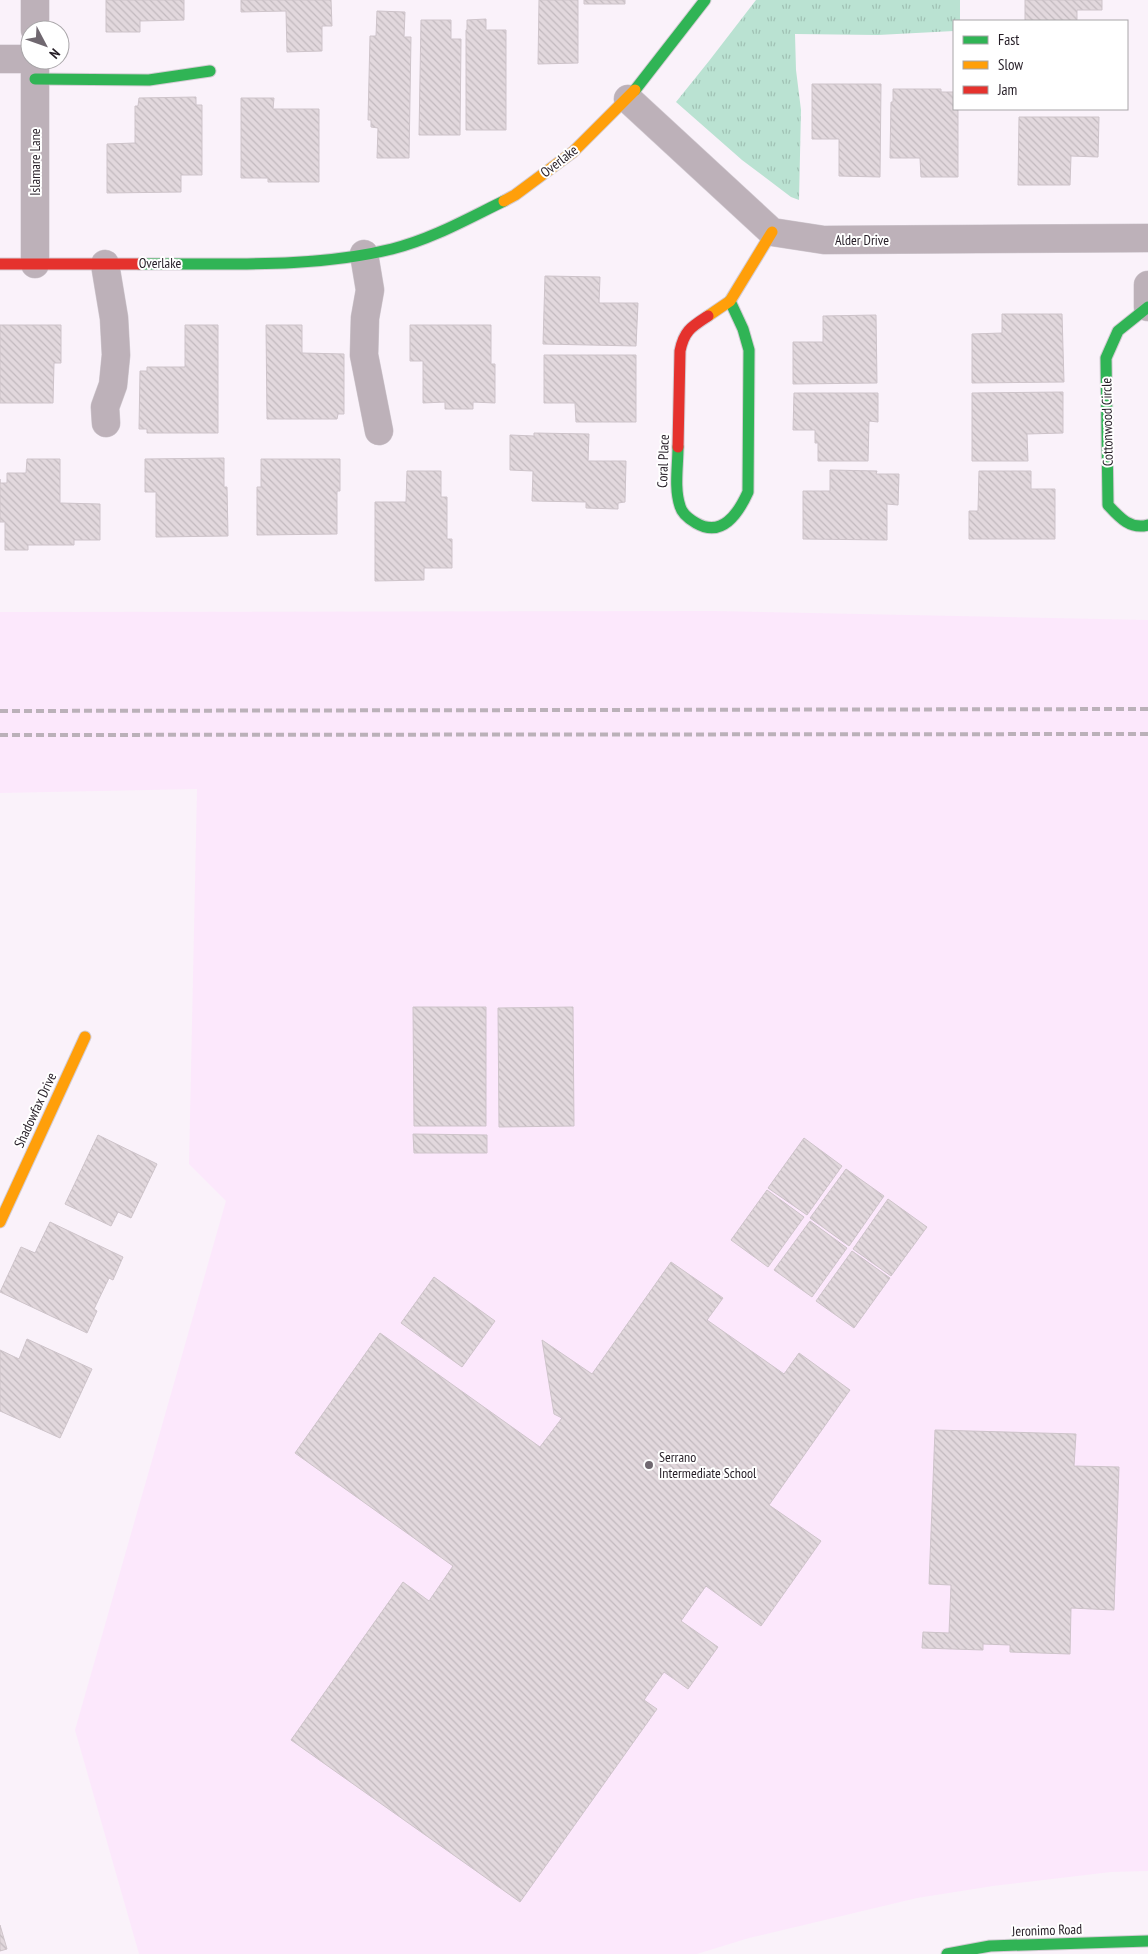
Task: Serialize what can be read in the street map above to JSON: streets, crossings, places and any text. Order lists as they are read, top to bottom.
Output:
{
  "streets": {
    "street": [
      "Overlake",
      "Islamare Lane",
      "Alder Drive",
      "Cottonwood Circle",
      "Coral Place",
      "Shadowfax Drive",
      "Jeronimo Road"
    ]
  },
  "crossings": [
    ["Overlake", "Islamare Lane"],
    ["Alder Drive", "Coral Place"]
  ],
  "places": ["Serrano Intermediate School"],
  "legend": ["Fast", "Slow", "Jam"],
  "north": "bottom right"
}
